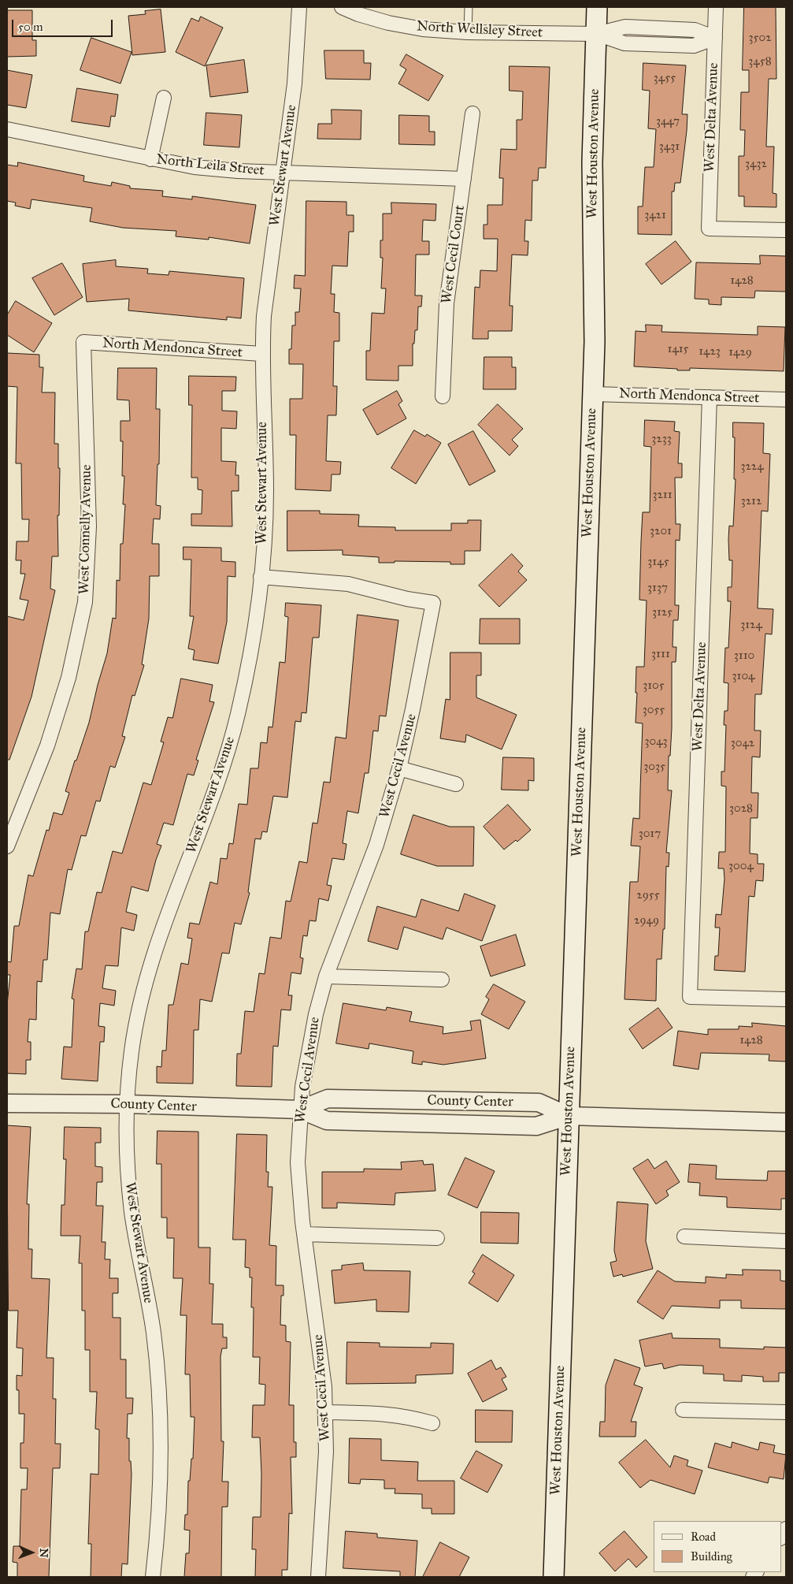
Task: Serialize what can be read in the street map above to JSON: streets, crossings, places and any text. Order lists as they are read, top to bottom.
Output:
{
  "streets": {
    "main road": ["West Houston Avenue"],
    "street": [
      "North Wellsley Street",
      "West Delta Avenue",
      "North Leila Street",
      "West Stewart Avenue",
      "West Cecil Court",
      "North Mendonca Street",
      "West Connelly Avenue",
      "West Cecil Avenue",
      "County Center"
    ]
  },
  "crossings": [
    ["North Wellsley Street", "West Delta Avenue"],
    ["North Wellsley Street", "West Houston Avenue"],
    ["West Delta Avenue", "North Mendonca Street"],
    ["West Houston Avenue", "North Mendonca Street"],
    ["West Houston Avenue", "County Center"],
    ["North Leila Street", "West Stewart Avenue"],
    ["North Leila Street", "West Cecil Court"],
    ["West Stewart Avenue", "North Mendonca Street"],
    ["West Stewart Avenue", "West Cecil Avenue"],
    ["West Stewart Avenue", "County Center"],
    ["North Mendonca Street", "West Connelly Avenue"],
    ["West Cecil Avenue", "County Center"]
  ],
  "house_numbers": [
    "3502",
    "3458",
    "3455",
    "3447",
    "3431",
    "3432",
    "3421",
    "1428",
    "1415",
    "1423",
    "1429",
    "3233",
    "3224",
    "3211",
    "3212",
    "3201",
    "3145",
    "3137",
    "3125",
    "3124",
    "3111",
    "3110",
    "3104",
    "3105",
    "3055",
    "3043",
    "3042",
    "3035",
    "3028",
    "3017",
    "3004",
    "2955",
    "2949",
    "1428"
  ],
  "legend": ["Road", "Building"],
  "scale_bar": "50 m",
  "north": "right"
}
